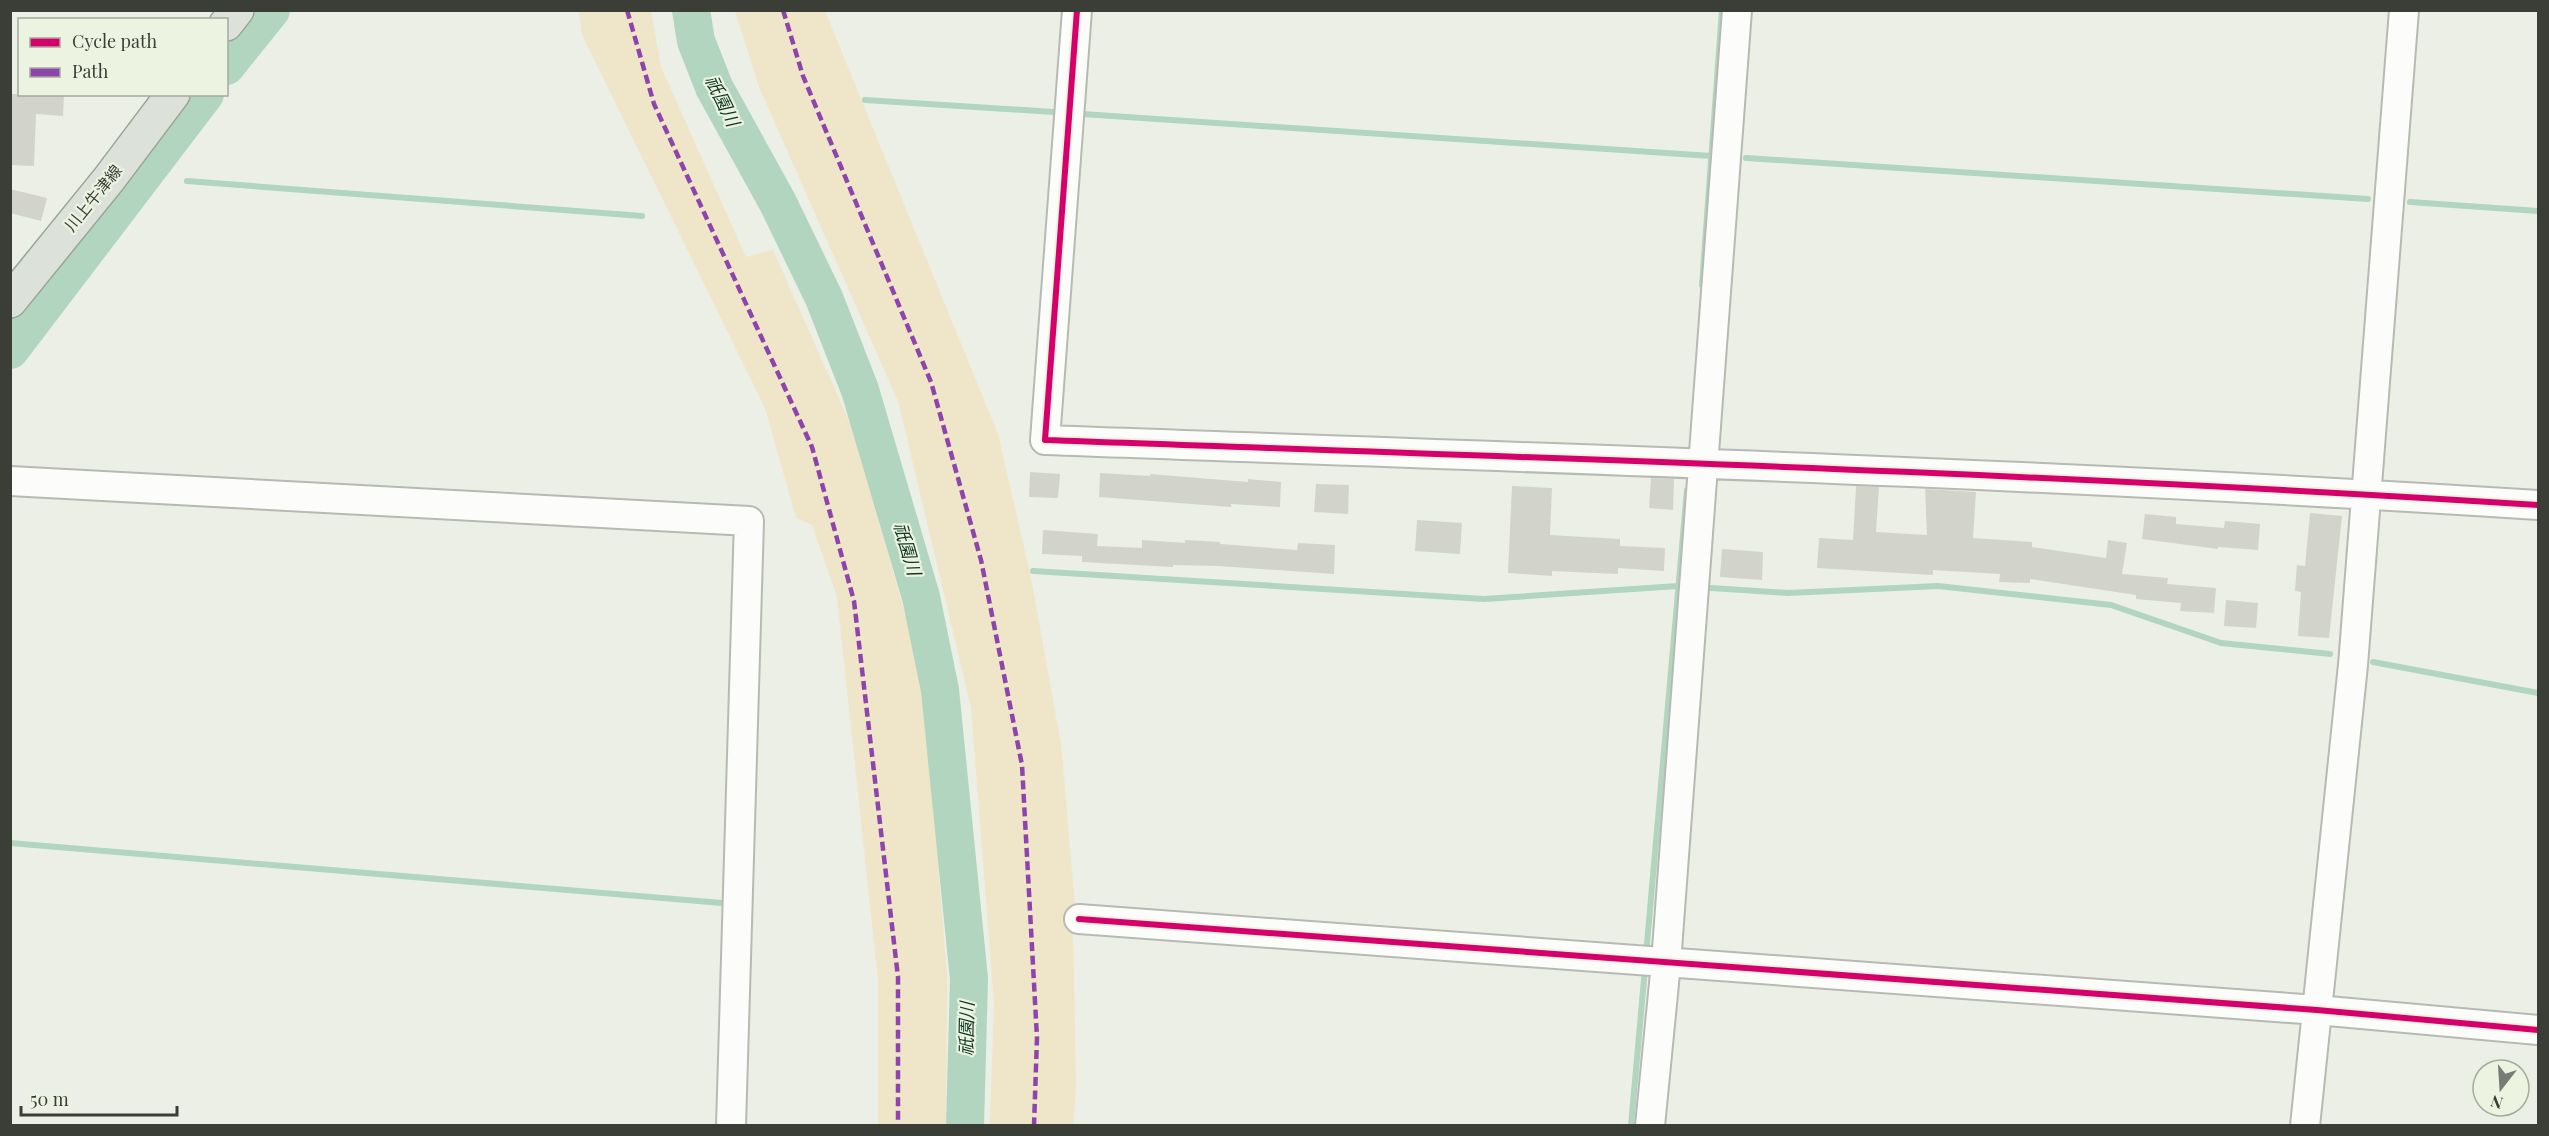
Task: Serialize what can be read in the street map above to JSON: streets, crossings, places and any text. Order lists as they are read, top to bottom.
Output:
{
  "streets": {
    "main road": ["川上牛津線"]
  },
  "water": ["祇園川"],
  "legend": ["Cycle path", "Path"],
  "scale_bar": "50 m",
  "north": "bottom"
}
